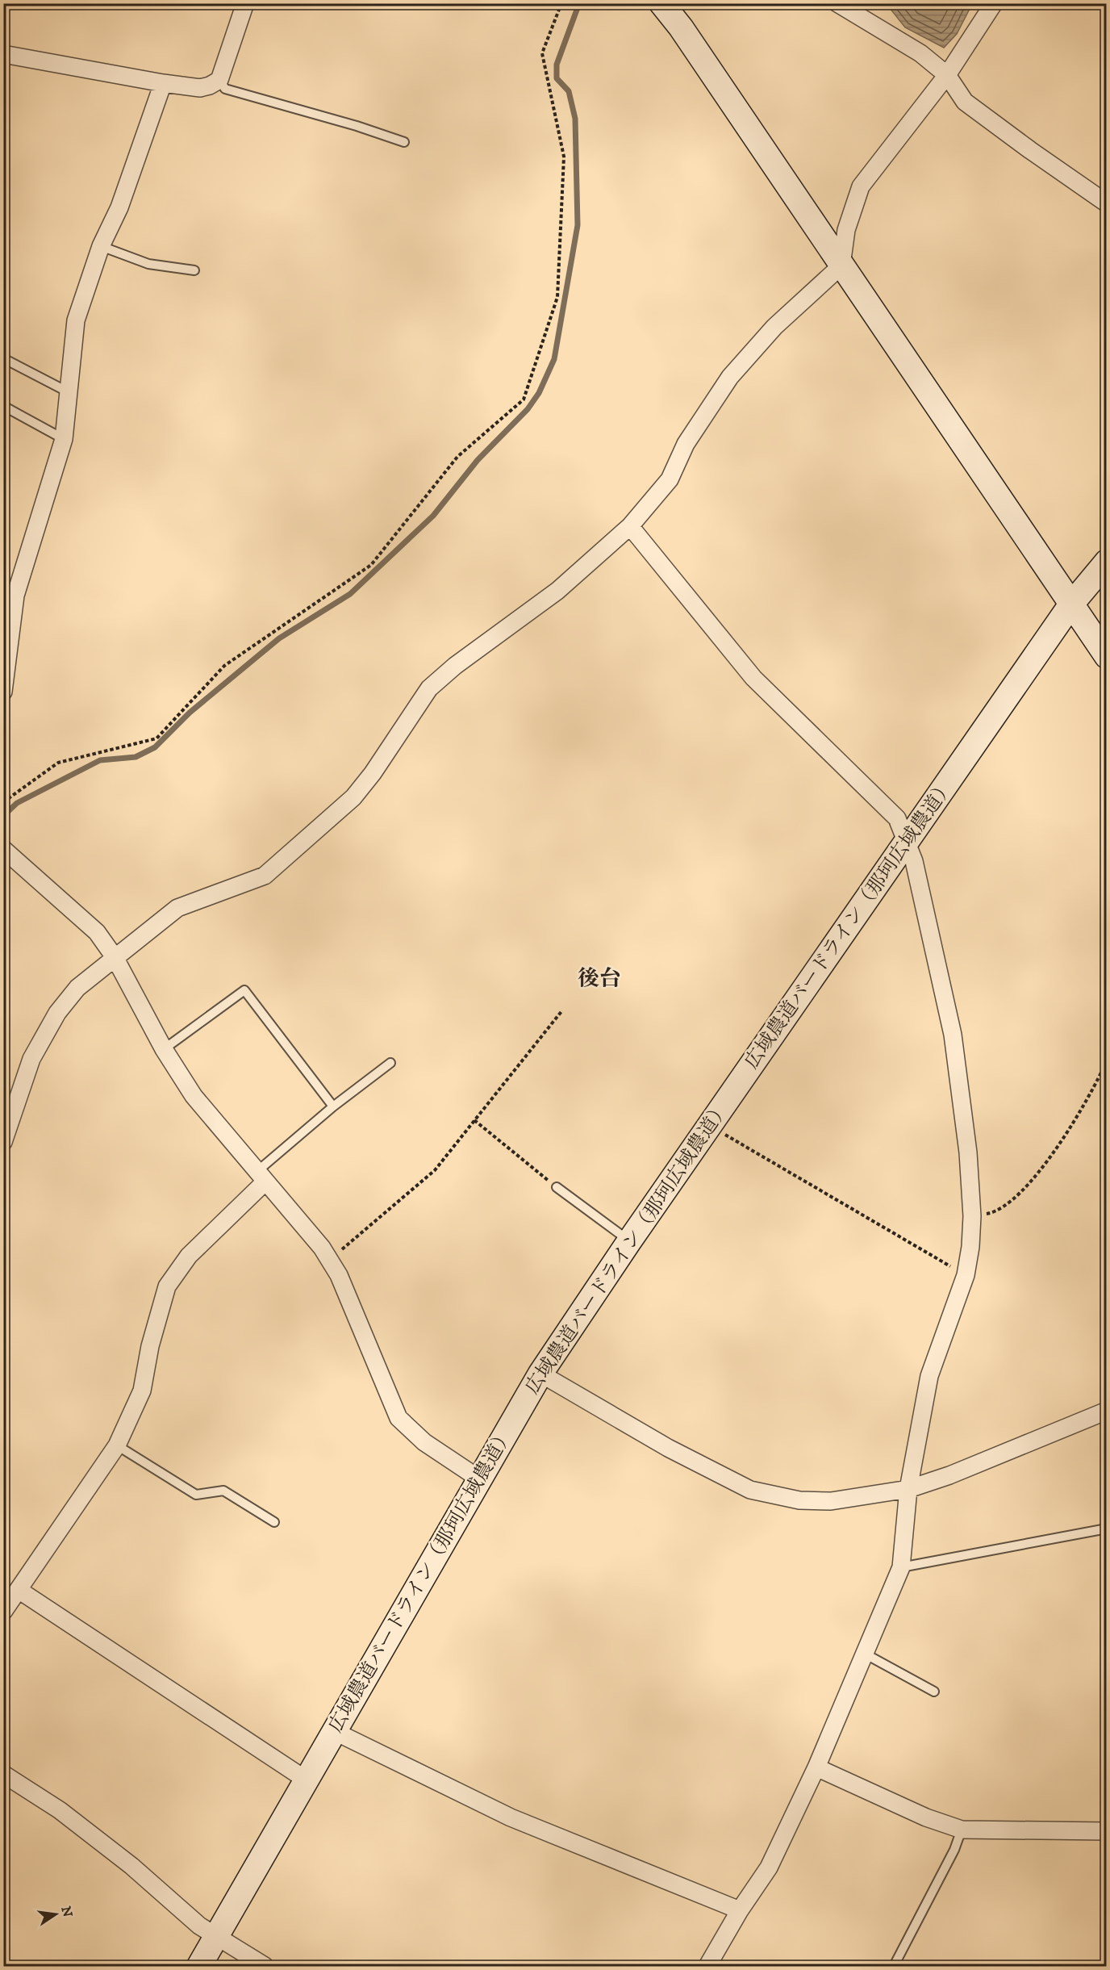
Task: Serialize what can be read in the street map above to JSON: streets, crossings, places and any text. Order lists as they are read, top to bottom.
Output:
{
  "streets": {
    "street": ["広域農道バードライン（那珂広域農道）"]
  },
  "districts": ["後台"],
  "north": "right"
}
